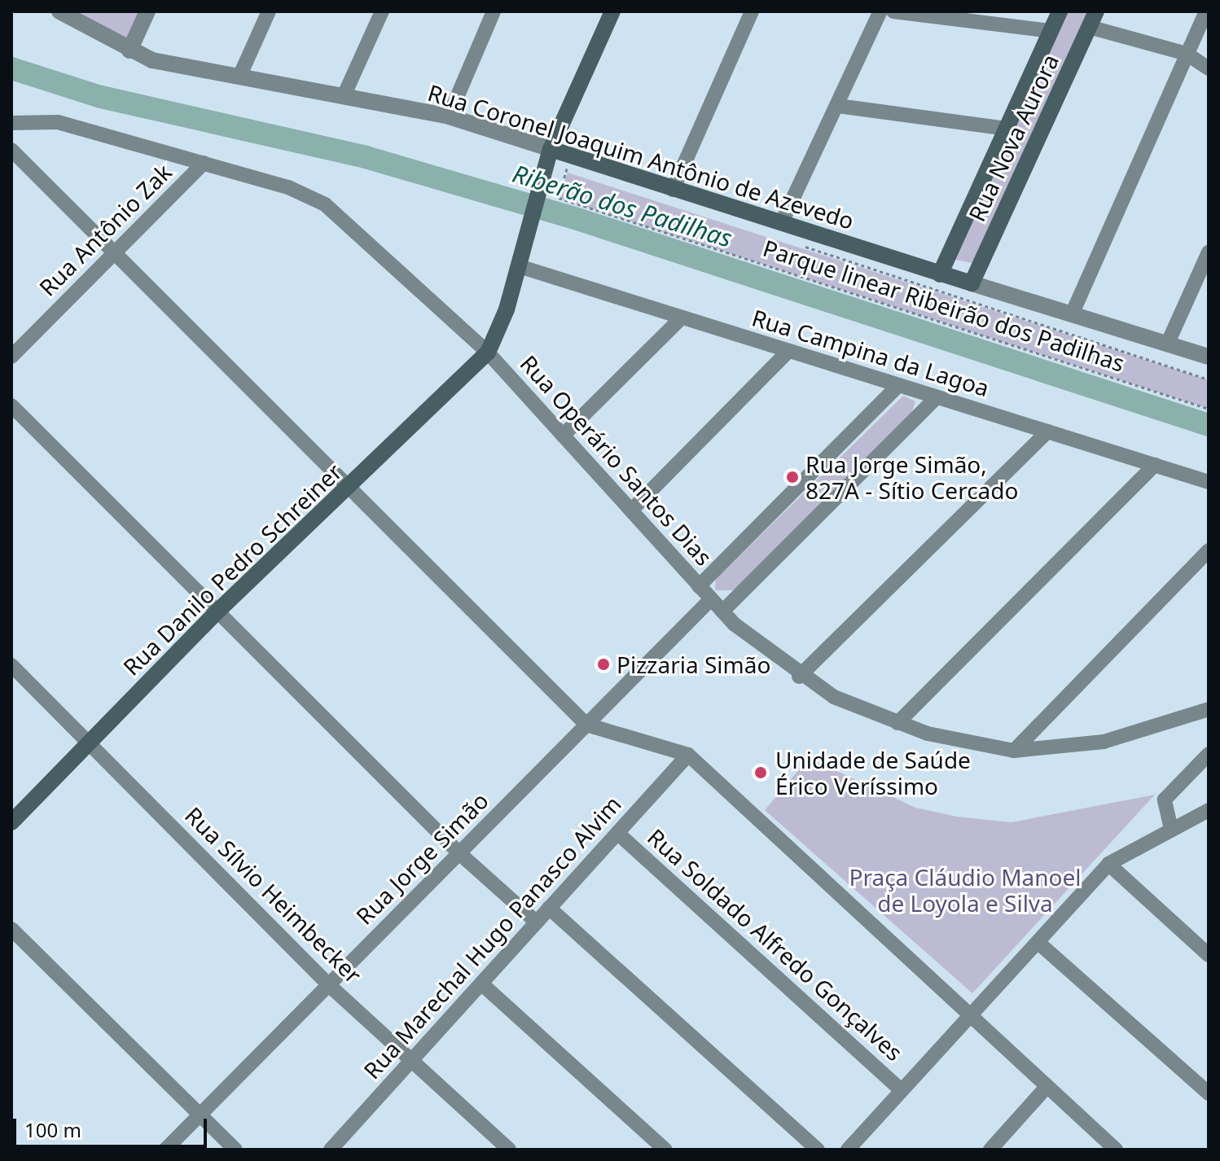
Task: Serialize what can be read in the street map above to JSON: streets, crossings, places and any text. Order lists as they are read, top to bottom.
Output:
{
  "streets": {
    "main road": ["Rua Nova Aurora", "Rua Coronel Joaquim Antônio de Azevedo", "Rua Danilo Pedro Schreiner"],
    "street": [
      "Rua Antônio Zak",
      "Rua Campina da Lagoa",
      "Rua Operário Santos Dias",
      "Rua Jorge Simão",
      "Rua Sílvio Heimbecker",
      "Rua Marechal Hugo Panasco Alvim",
      "Rua Soldado Alfredo Gonçalves"
    ],
    "path": ["Parque linear Ribeirão dos Padilhas"]
  },
  "crossings": [
    ["Rua Nova Aurora", "Rua Coronel Joaquim Antônio de Azevedo"],
    ["Rua Antônio Zak", "Rua Operário Santos Dias"],
    ["Rua Operário Santos Dias", "Rua Danilo Pedro Schreiner"],
    ["Rua Operário Santos Dias", "Rua Jorge Simão"],
    ["Rua Danilo Pedro Schreiner", "Rua Sílvio Heimbecker"],
    ["Rua Jorge Simão", "Rua Sílvio Heimbecker"],
    ["Rua Sílvio Heimbecker", "Rua Marechal Hugo Panasco Alvim"],
    ["Rua Marechal Hugo Panasco Alvim", "Rua Soldado Alfredo Gonçalves"]
  ],
  "water": ["Riberão dos Padilhas"],
  "parks": ["Praça Cláudio Manoel de Loyola e Silva"],
  "places": ["Rua Jorge Simão, 827A - Sítio Cercado", "Pizzaria Simão", "Unidade de Saúde Érico Veríssimo"],
  "scale_bar": "100 m"
}
